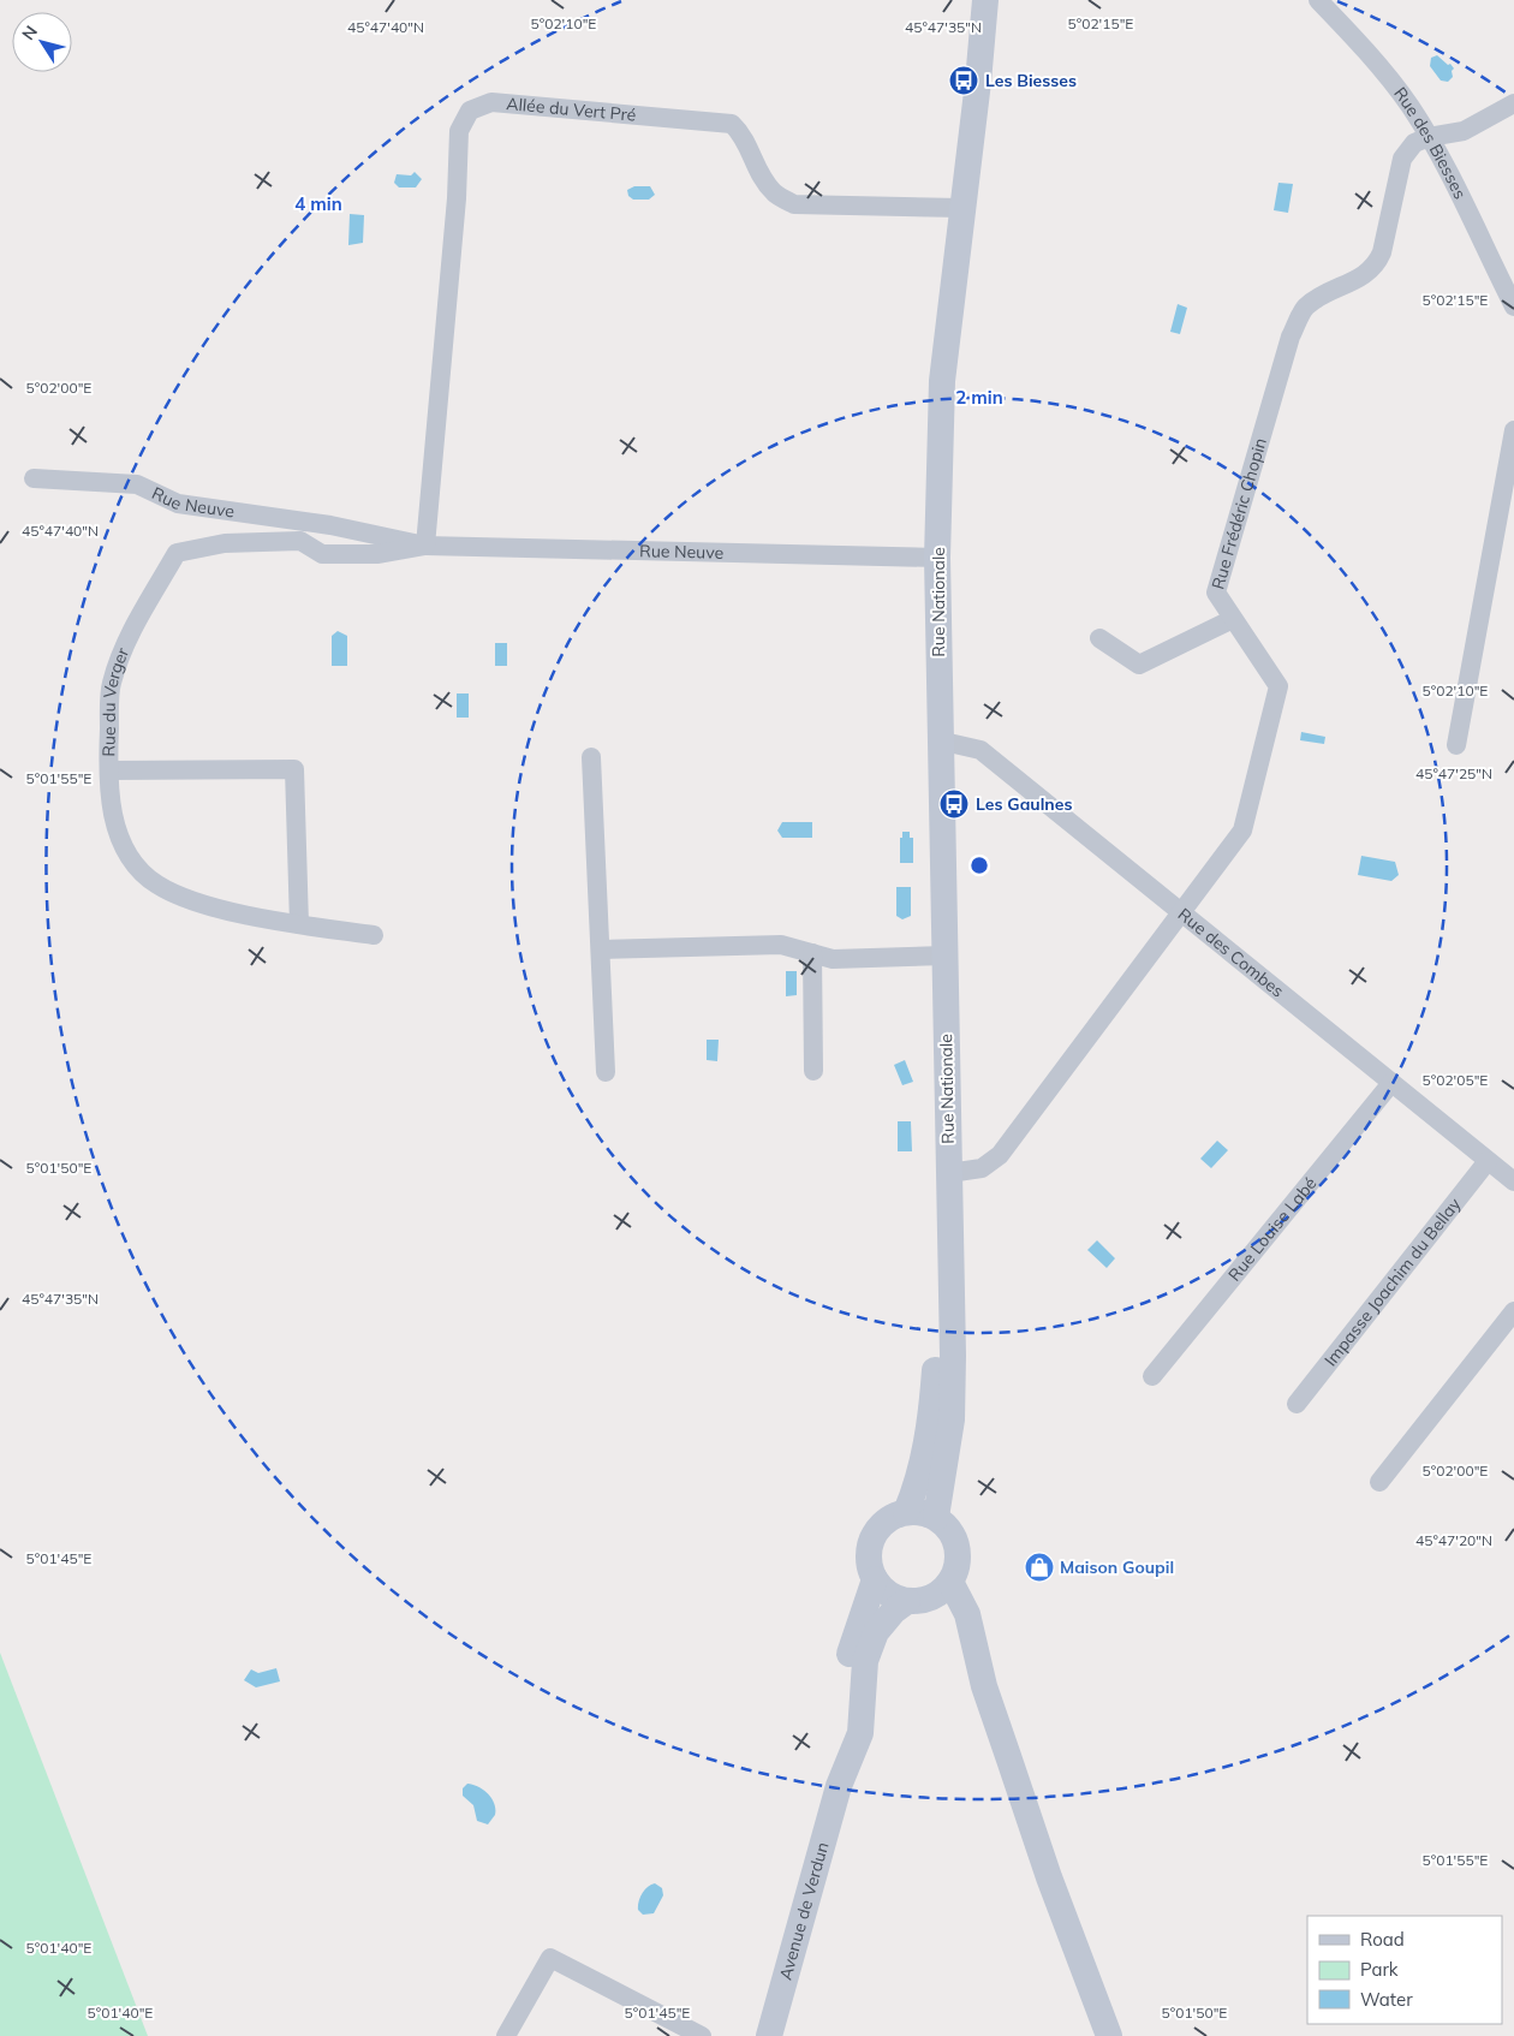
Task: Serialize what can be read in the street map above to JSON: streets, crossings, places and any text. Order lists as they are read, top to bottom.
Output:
{
  "streets": {
    "main road": ["Rue Nationale", "Avenue de Verdun"],
    "street": [
      "Allée du Vert Pré",
      "Rue des Biesses",
      "Rue Neuve",
      "Rue Frédéric Chopin",
      "Rue du Verger",
      "Rue des Combes",
      "Rue Louise Labé",
      "Impasse Joachim du Bellay"
    ]
  },
  "crossings": [
    ["Allée du Vert Pré", "Rue Neuve"],
    ["Allée du Vert Pré", "Rue Nationale"],
    ["Rue des Biesses", "Rue Frédéric Chopin"],
    ["Rue Neuve", "Rue Nationale"],
    ["Rue Neuve", "Rue du Verger"],
    ["Rue Frédéric Chopin", "Rue Nationale"],
    ["Rue Frédéric Chopin", "Rue des Combes"],
    ["Rue Nationale", "Rue des Combes"],
    ["Rue Nationale", "Avenue de Verdun"],
    ["Rue des Combes", "Rue Louise Labé"],
    ["Rue des Combes", "Impasse Joachim du Bellay"]
  ],
  "places": {
    "bus stop": ["Les Biesses", "Les Gaulnes"],
    "shop": ["Maison Goupil"]
  },
  "legend": ["Road", "Park", "Water"],
  "north": "top left",
  "coordinates": [
    "5°02'10\"E",
    "5°02'15\"E",
    "45°47'40\"N",
    "45°47'35\"N",
    "5°02'00\"E",
    "45°47'25\"N",
    "5°01'55\"E",
    "5°02'05\"E",
    "5°01'50\"E",
    "45°47'20\"N",
    "5°01'45\"E",
    "5°01'40\"E"
  ],
  "rings": ["4 min", "2 min"]
}
